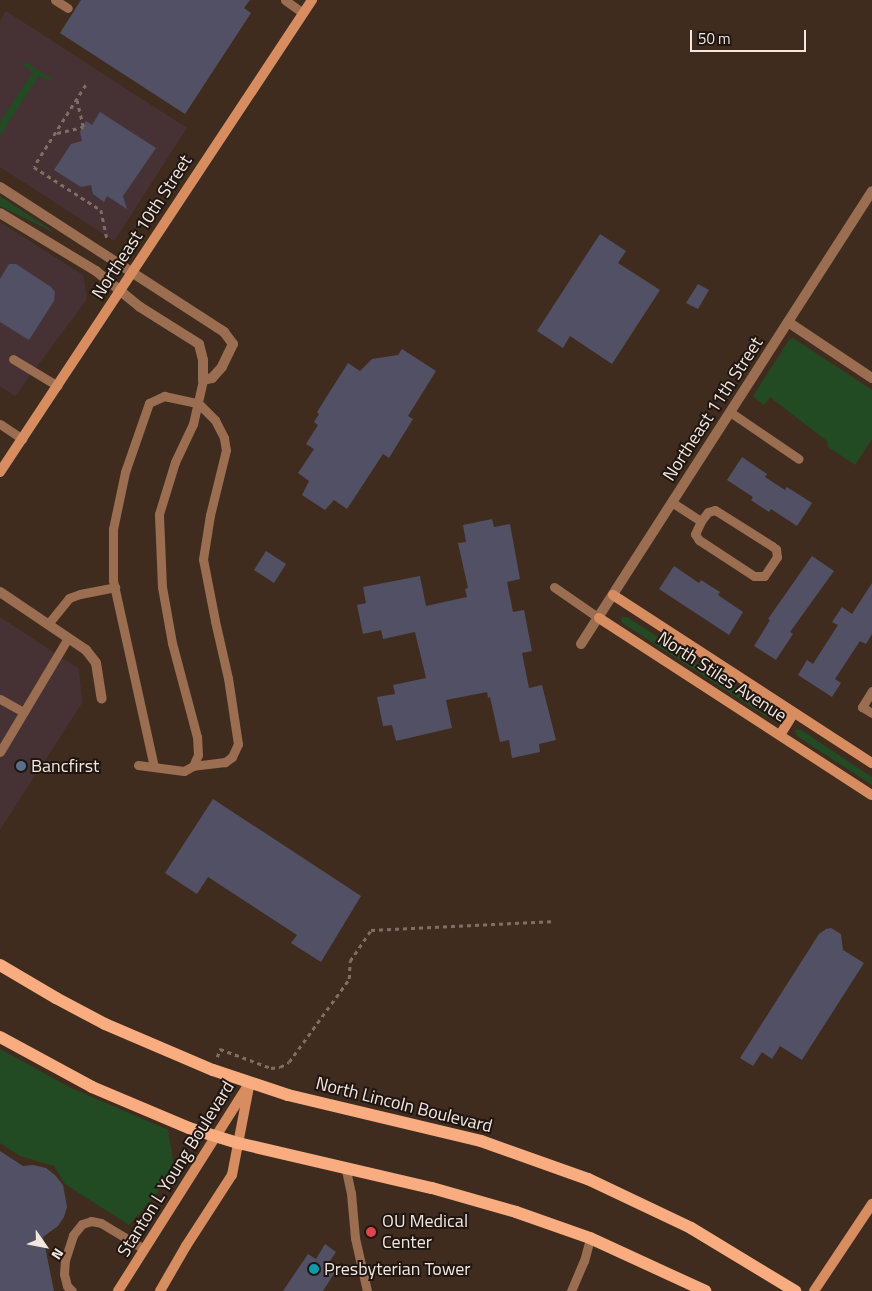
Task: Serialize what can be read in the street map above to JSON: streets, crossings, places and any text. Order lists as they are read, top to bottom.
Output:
{
  "streets": {
    "main road": [
      "Northeast 10th Street",
      "North Stiles Avenue",
      "North Lincoln Boulevard",
      "Stanton L Young Boulevard"
    ],
    "street": ["Northeast 11th Street"]
  },
  "crossings": [
    ["Northeast 11th Street", "North Stiles Avenue"],
    ["North Lincoln Boulevard", "Stanton L Young Boulevard"]
  ],
  "places": ["Bancfirst", "OU Medical Center", "Presbyterian Tower"],
  "scale_bar": "50 m",
  "north": "bottom right"
}
